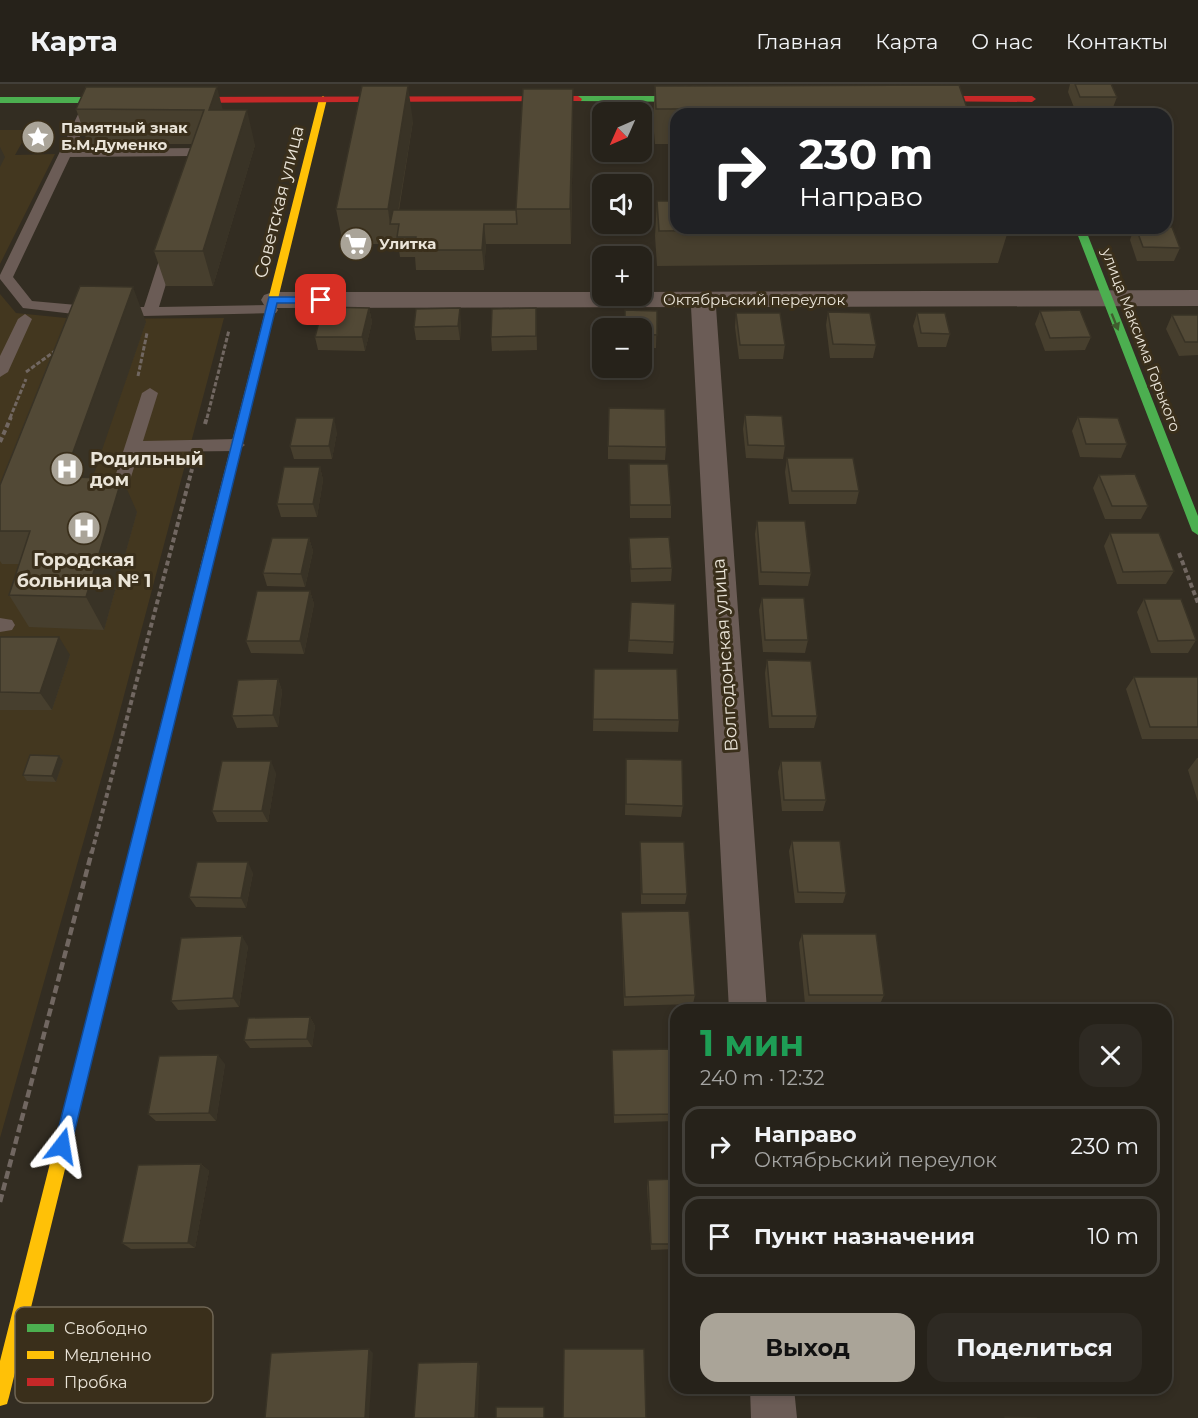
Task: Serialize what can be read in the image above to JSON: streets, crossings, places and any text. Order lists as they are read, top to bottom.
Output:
{
  "streets": {
    "street": [
      "Советская улица",
      "Октябрьский переулок",
      "улица Максима Горького",
      "Волгодонская улица"
    ]
  },
  "crossings": [
    ["Советская улица", "Октябрьский переулок"],
    ["Октябрьский переулок", "улица Максима Горького"],
    ["Октябрьский переулок", "Волгодонская улица"]
  ],
  "one_way": ["улица Максима Горького"],
  "places": {
    "place": ["Памятный знак Б.М.Думенко"],
    "supermarket": ["Улитка"],
    "hospital": ["Родильный дом", "Городская больница № 1"]
  },
  "legend": ["Свободно", "Медленно", "Пробка"],
  "north": "bottom left",
  "page": {
    "header": "Карта",
    "nav": [
      "Главная",
      "Карта",
      "О нас",
      "Контакты"
    ],
    "map_buttons": ["+", "−"],
    "turn": ["230 m", "Направо"],
    "heading": ["1 мин", "240 m · 12:32"],
    "list": [
      {
        "name": "Направо",
        "note": "Октябрьский переулок",
        "value": "230 m"
      },
      {
        "name": "Пункт назначения",
        "value": "10 m"
      }
    ],
    "buttons": ["Выход", "Поделиться"]
  }
}
